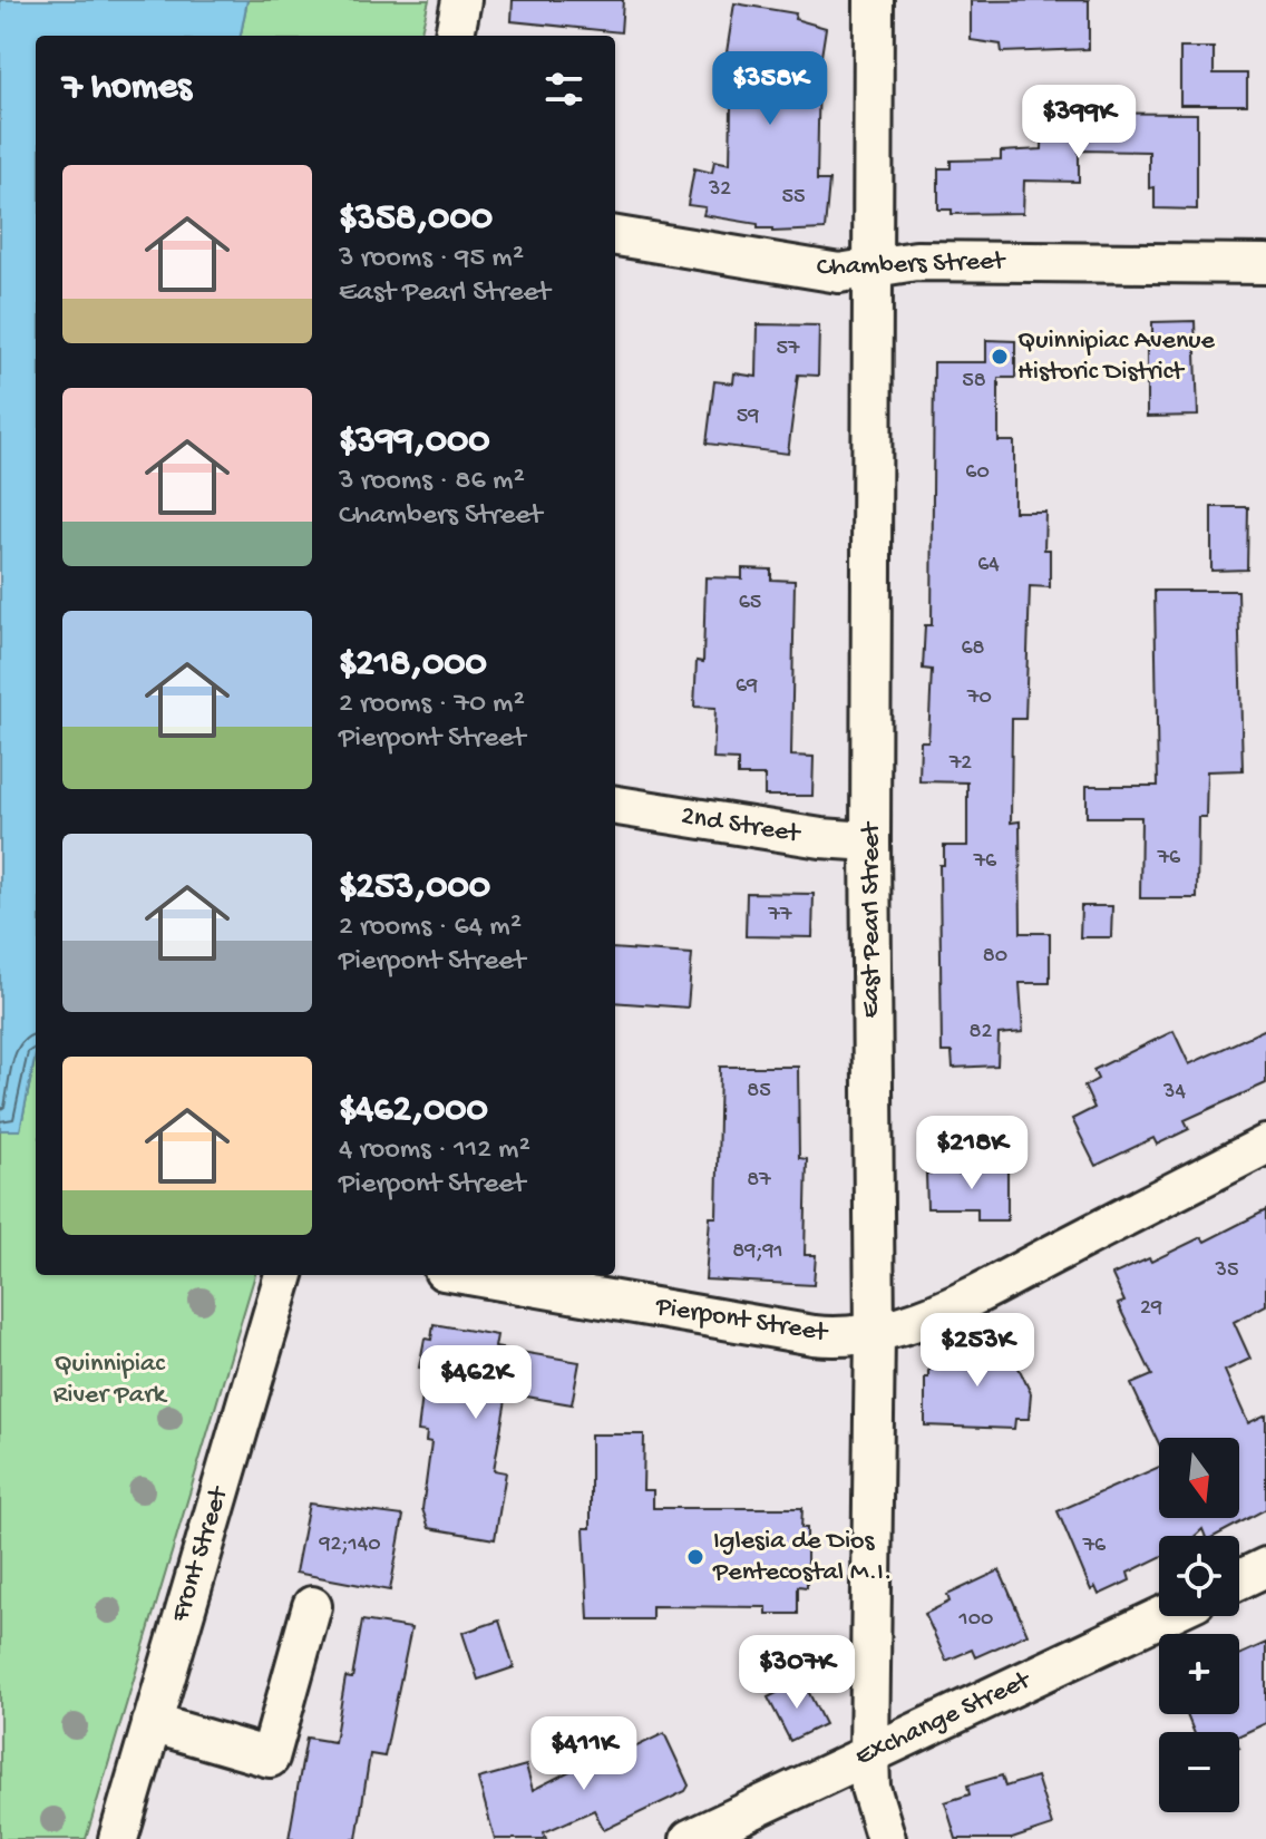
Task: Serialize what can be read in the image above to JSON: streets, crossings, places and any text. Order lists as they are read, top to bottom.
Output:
{
  "streets": {
    "street": [
      "Chambers Street",
      "2nd Street",
      "East Pearl Street",
      "Pierpont Street",
      "Front Street",
      "Exchange Street"
    ]
  },
  "crossings": [
    ["Chambers Street", "East Pearl Street"],
    ["2nd Street", "East Pearl Street"],
    ["East Pearl Street", "Pierpont Street"],
    ["East Pearl Street", "Exchange Street"]
  ],
  "parks": ["Quinnipiac River Park"],
  "places": ["Quinnipiac Avenue Historic District", "Iglesia de Dios Pentecostal M.I."],
  "house_numbers": [
    "32",
    "55",
    "57",
    "58",
    "59",
    "60",
    "64",
    "65",
    "68",
    "69",
    "70",
    "72",
    "76",
    "76",
    "77",
    "80",
    "82",
    "85",
    "34",
    "87",
    "89;91",
    "35",
    "29",
    "92;140",
    "76",
    "100"
  ],
  "north": "bottom",
  "page": {
    "heading": "7 homes",
    "price": [
      "$358K",
      "$399K",
      "$218K",
      "$253K",
      "$462K",
      "$307K",
      "$411K"
    ],
    "list": [
      {
        "name": "$358,000",
        "note": "3 rooms · 95 m² · East Pearl Street"
      },
      {
        "name": "$399,000",
        "note": "3 rooms · 86 m² · Chambers Street"
      },
      {
        "name": "$218,000",
        "note": "2 rooms · 70 m² · Pierpont Street"
      },
      {
        "name": "$253,000",
        "note": "2 rooms · 64 m² · Pierpont Street"
      },
      {
        "name": "$462,000",
        "note": "4 rooms · 112 m² · Pierpont Street"
      }
    ],
    "map_buttons": ["+", "−"]
  }
}
